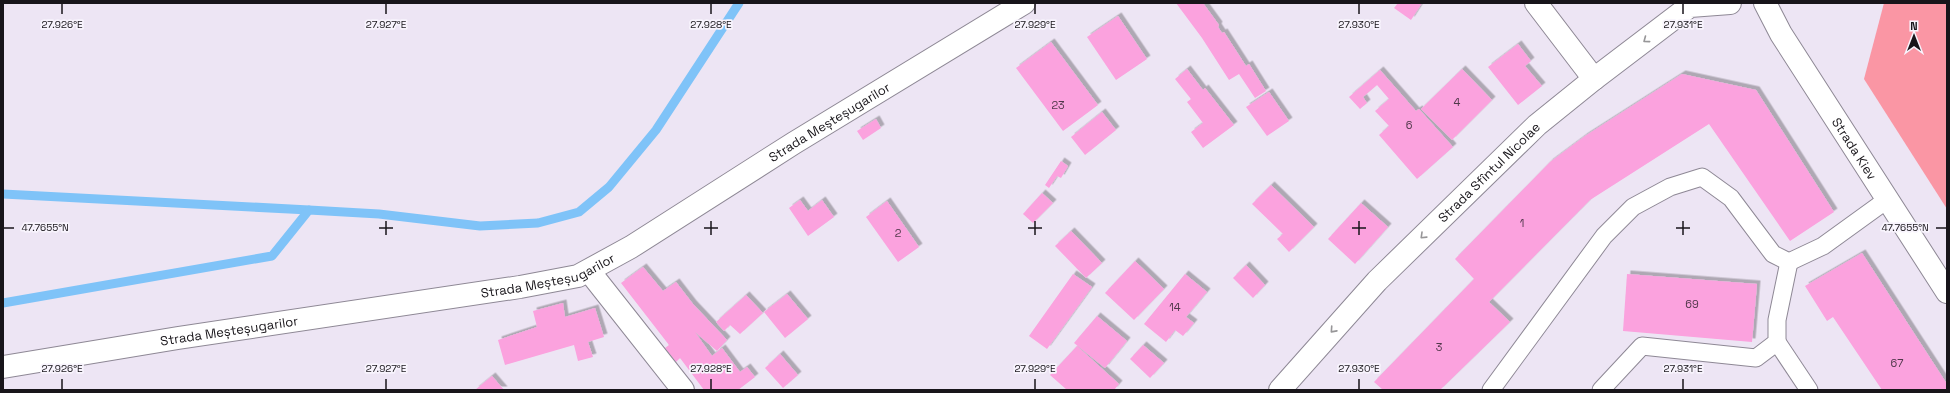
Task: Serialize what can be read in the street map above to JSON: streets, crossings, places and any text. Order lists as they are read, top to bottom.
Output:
{
  "streets": {
    "street": ["Strada Meșteșugarilor", "Strada Kiev", "Strada Sfîntul Nicolae"]
  },
  "one_way": ["Strada Sfîntul Nicolae"],
  "house_numbers": [
    "4",
    "23",
    "6",
    "1",
    "2",
    "69",
    "14",
    "3",
    "67"
  ],
  "north": "top",
  "coordinates": [
    "27.926°E",
    "27.927°E",
    "27.928°E",
    "27.929°E",
    "27.930°E",
    "27.931°E",
    "47.7655°N"
  ]
}
